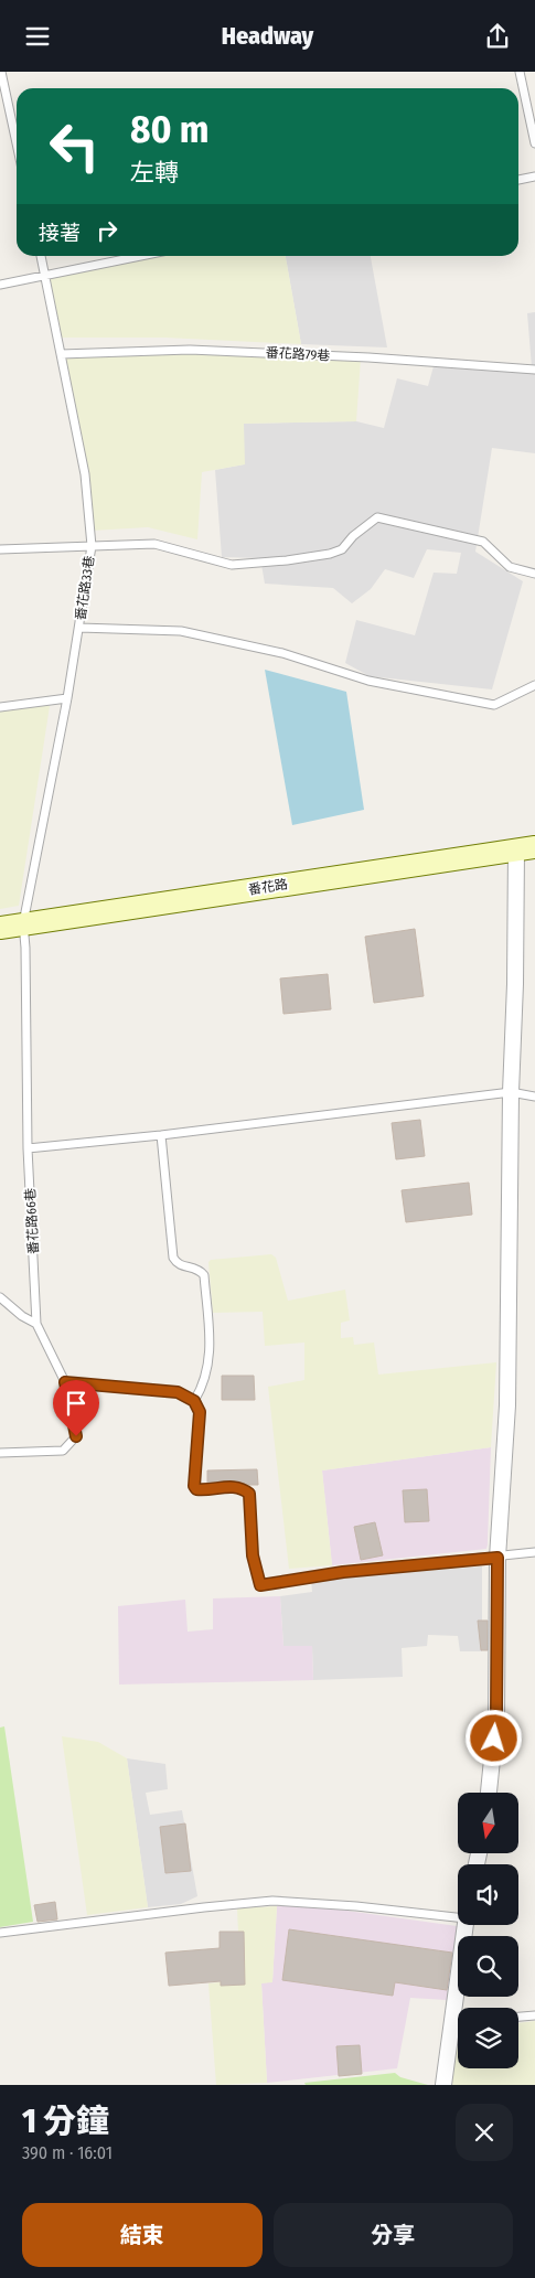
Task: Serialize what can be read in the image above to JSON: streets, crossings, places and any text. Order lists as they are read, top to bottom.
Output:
{
  "streets": {
    "main road": ["番花路"],
    "lane": ["番花路79巷", "番花路33巷", "番花路66巷"]
  },
  "crossings": [
    ["番花路79巷", "番花路33巷"],
    ["番花路33巷", "番花路"],
    ["番花路33巷", "番花路66巷"],
    ["番花路", "番花路66巷"]
  ],
  "north": "bottom",
  "page": {
    "header": "Headway",
    "turn": ["80 m", "左轉"],
    "then": "接著",
    "heading": ["1 分鐘", "390 m · 16:01"],
    "buttons": ["結束", "分享"]
  }
}
